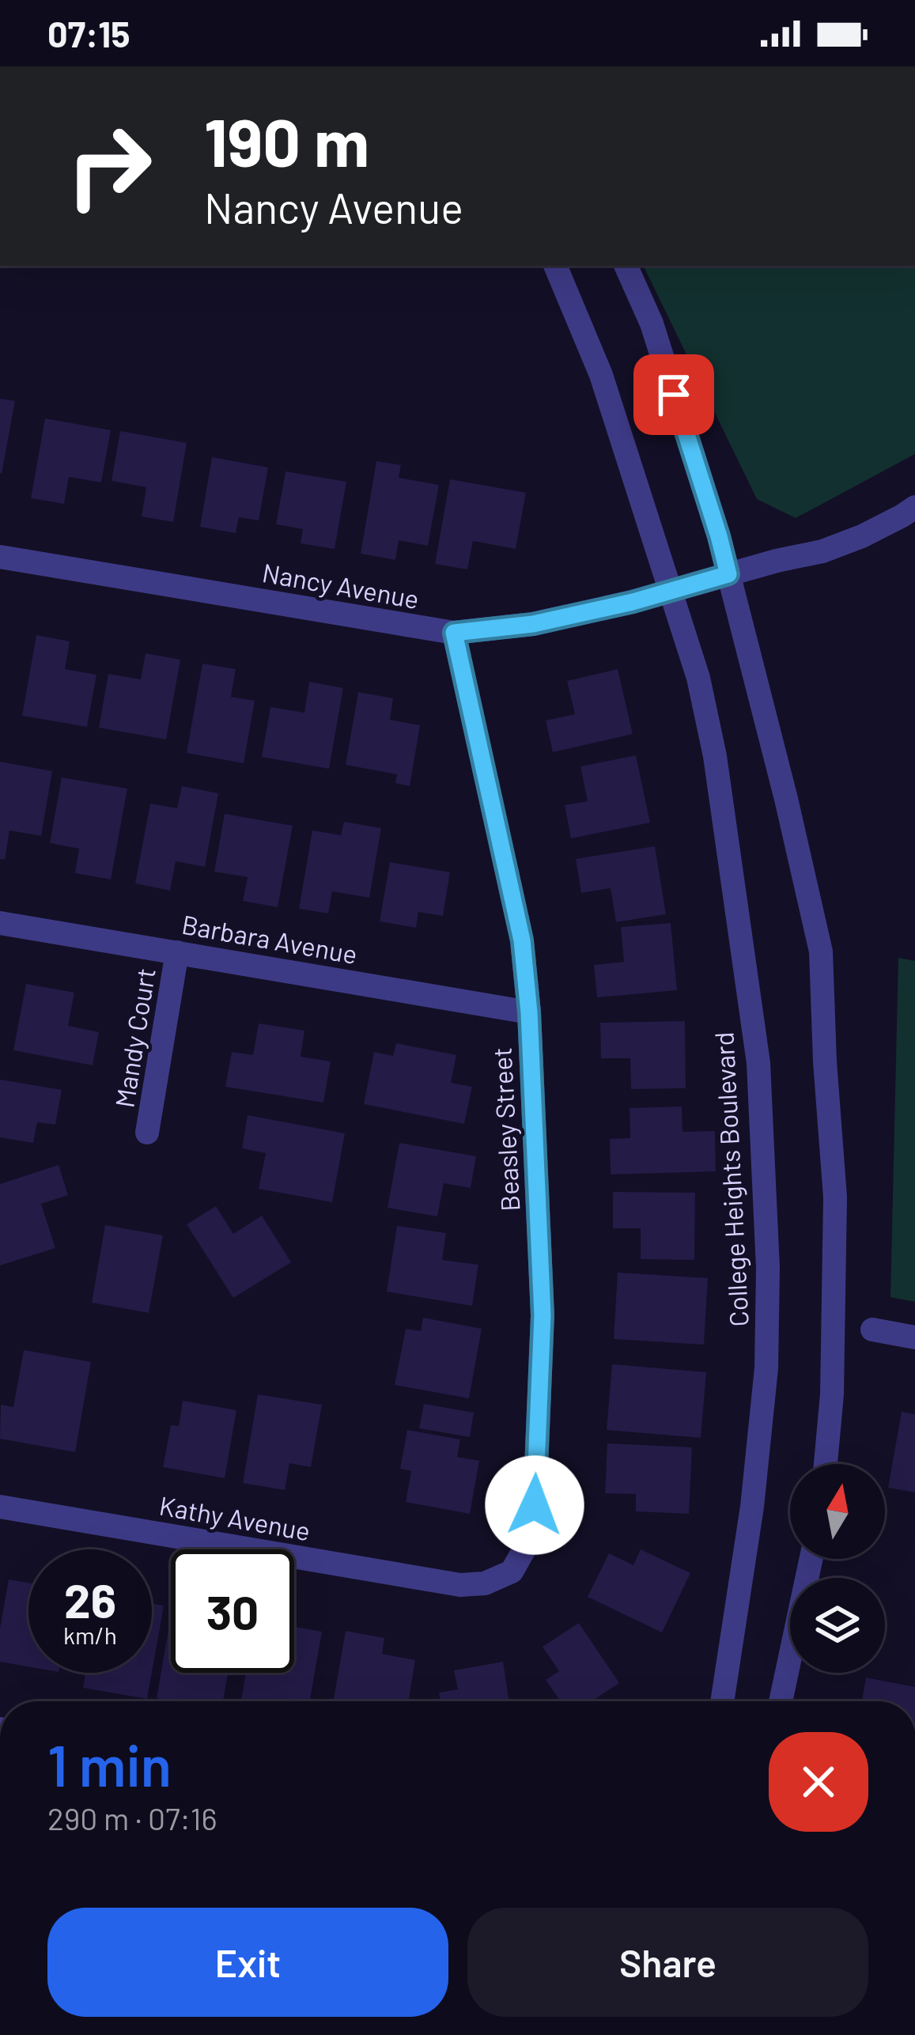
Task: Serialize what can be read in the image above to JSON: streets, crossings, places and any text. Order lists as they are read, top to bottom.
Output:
{
  "streets": {
    "street": [
      "Nancy Avenue",
      "Barbara Avenue",
      "Mandy Court",
      "Beasley Street",
      "College Heights Boulevard",
      "Kathy Avenue"
    ]
  },
  "crossings": [
    ["Nancy Avenue", "Beasley Street"],
    ["Nancy Avenue", "College Heights Boulevard"],
    ["Barbara Avenue", "Mandy Court"],
    ["Barbara Avenue", "Beasley Street"],
    ["Beasley Street", "Kathy Avenue"]
  ],
  "north": "top",
  "page": {
    "status": "07:15",
    "turn": ["190 m", "Nancy Avenue"],
    "speed": "26 km/h",
    "limit": "30",
    "heading": ["1 min", "290 m · 07:16"],
    "buttons": ["Exit", "Share"]
  }
}
